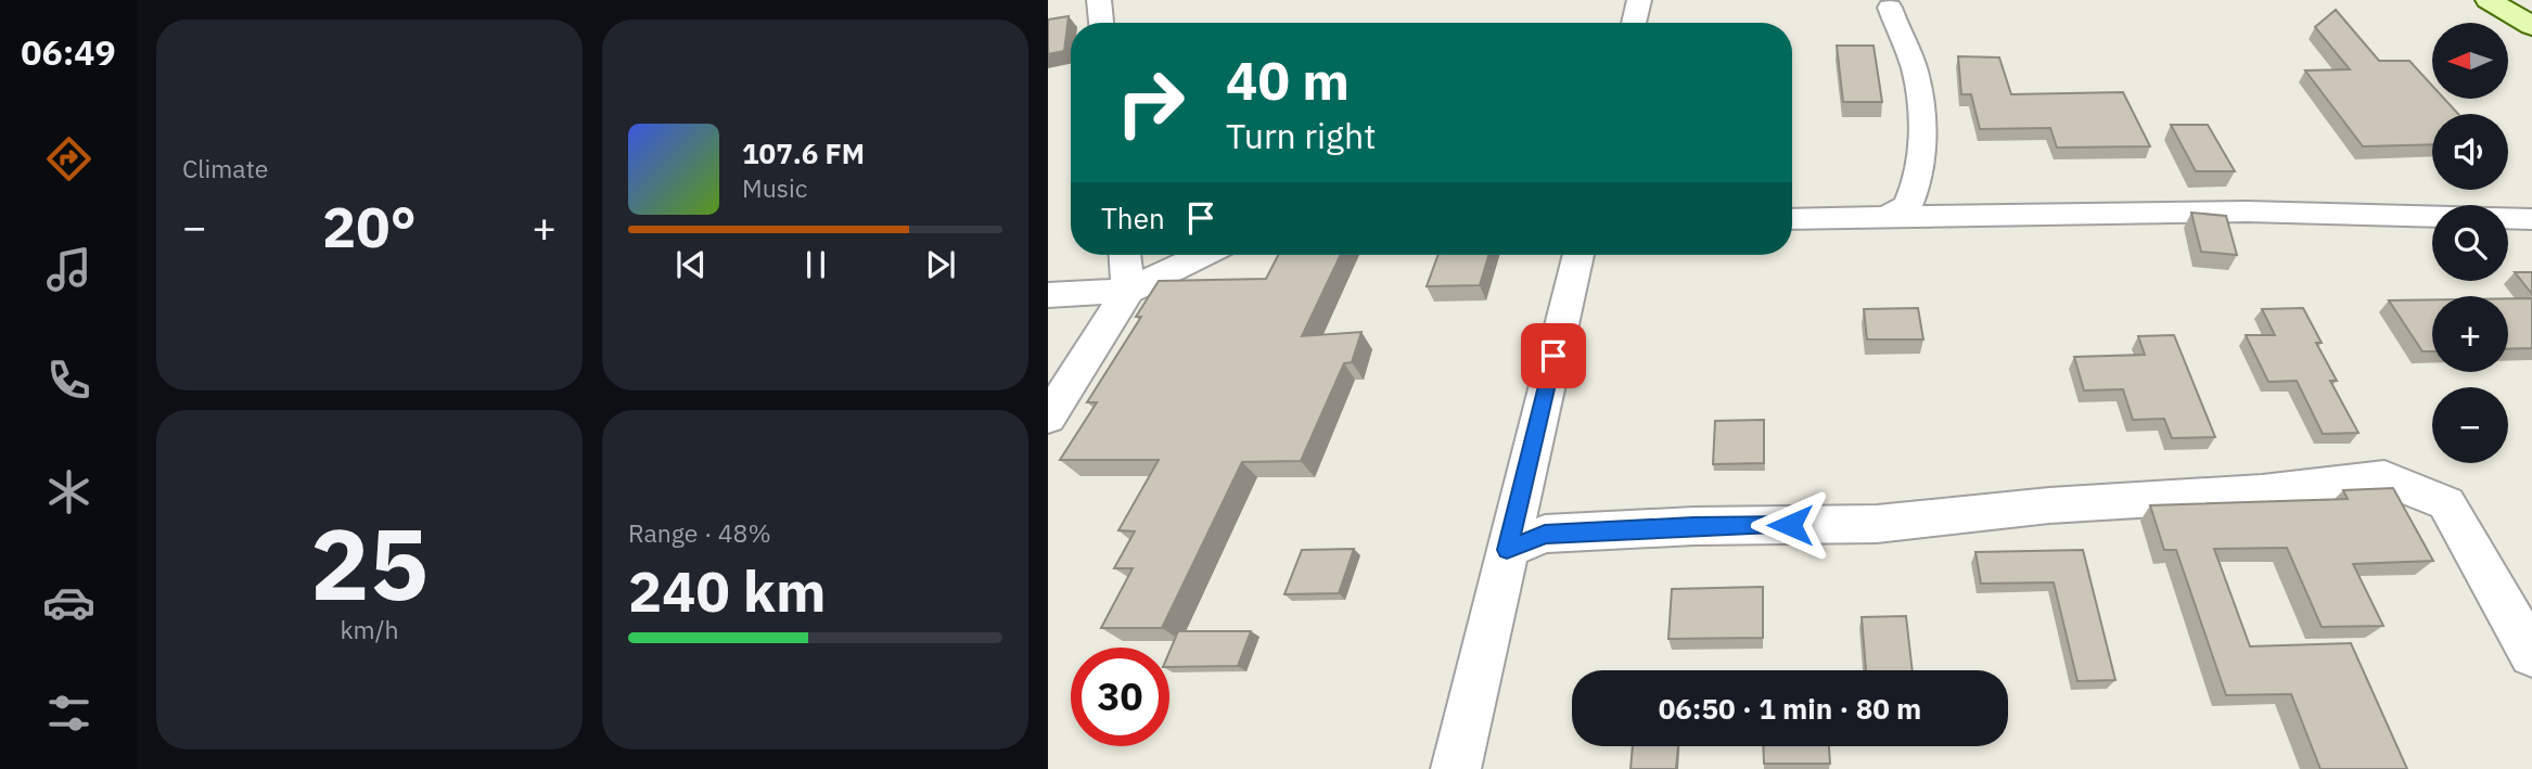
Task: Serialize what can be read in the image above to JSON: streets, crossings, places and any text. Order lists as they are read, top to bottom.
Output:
{
  "north": "left",
  "page": {
    "tabs": "06:49",
    "tile": [
      "Climate",
      ["25", "km/h"],
      ["Range · 48%", "240 km"]
    ],
    "map_buttons": ["+", "−"],
    "turn": ["40 m", "Turn right"],
    "song": ["107.6 FM", "Music"],
    "then": "Then",
    "heat": ["−", "20°", "+"],
    "limit": "30",
    "trip": "06:50 · 1 min · 80 m"
  }
}
